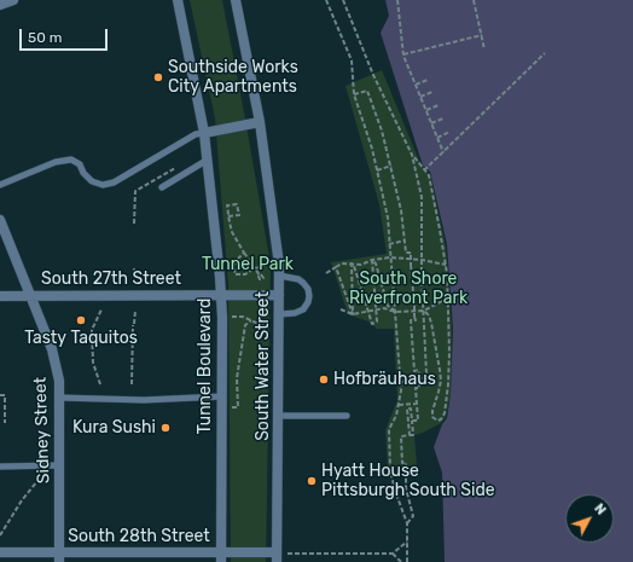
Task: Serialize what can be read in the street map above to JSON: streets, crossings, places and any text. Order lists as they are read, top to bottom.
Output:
{
  "streets": {
    "street": [
      "South 27th Street",
      "Tunnel Boulevard",
      "South Water Street",
      "Sidney Street",
      "South 28th Street"
    ]
  },
  "crossings": [
    ["South 27th Street", "Tunnel Boulevard"],
    ["South 27th Street", "South Water Street"],
    ["South 27th Street", "Sidney Street"],
    ["Tunnel Boulevard", "South 28th Street"],
    ["South Water Street", "South 28th Street"],
    ["Sidney Street", "South 28th Street"]
  ],
  "parks": ["Tunnel Park", "South Shore Riverfront Park"],
  "places": [
    "Southside Works City Apartments",
    "Tasty Taquitos",
    "Hofbräuhaus",
    "Kura Sushi",
    "Hyatt House Pittsburgh South Side"
  ],
  "scale_bar": "50 m",
  "north": "top right"
}
